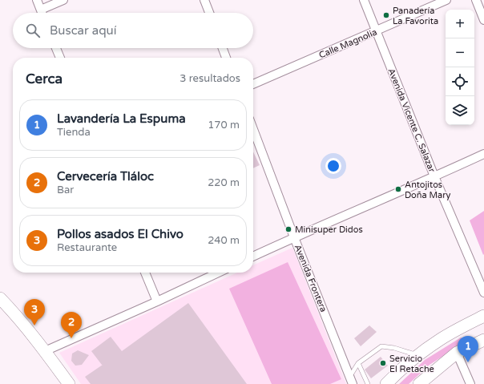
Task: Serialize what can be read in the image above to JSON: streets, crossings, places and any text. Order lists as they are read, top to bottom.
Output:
{
  "streets": {
    "street": ["Calle Magnolia", "Avenida Vicente C. Salazar", "Avenida Frontera"]
  },
  "crossings": [
    ["Calle Magnolia", "Avenida Vicente C. Salazar"]
  ],
  "places": [
    "Panadería La Favorita",
    "Antojitos Doña Mary",
    "Minisuper Didos",
    "Servicio El Retache"
  ],
  "page": {
    "map_buttons": ["+", "−"],
    "search": "Buscar aquí",
    "heading": ["Cerca", "3 resultados"],
    "list": [
      {
        "mark": "1",
        "name": "Lavandería La Espuma",
        "note": "Tienda",
        "value": "170 m"
      },
      {
        "mark": "2",
        "name": "Cervecería Tláloc",
        "note": "Bar",
        "value": "220 m"
      },
      {
        "mark": "3",
        "name": "Pollos asados El Chivo",
        "note": "Restaurante",
        "value": "240 m"
      }
    ],
    "pins": ["3", "2", "1"]
  }
}
